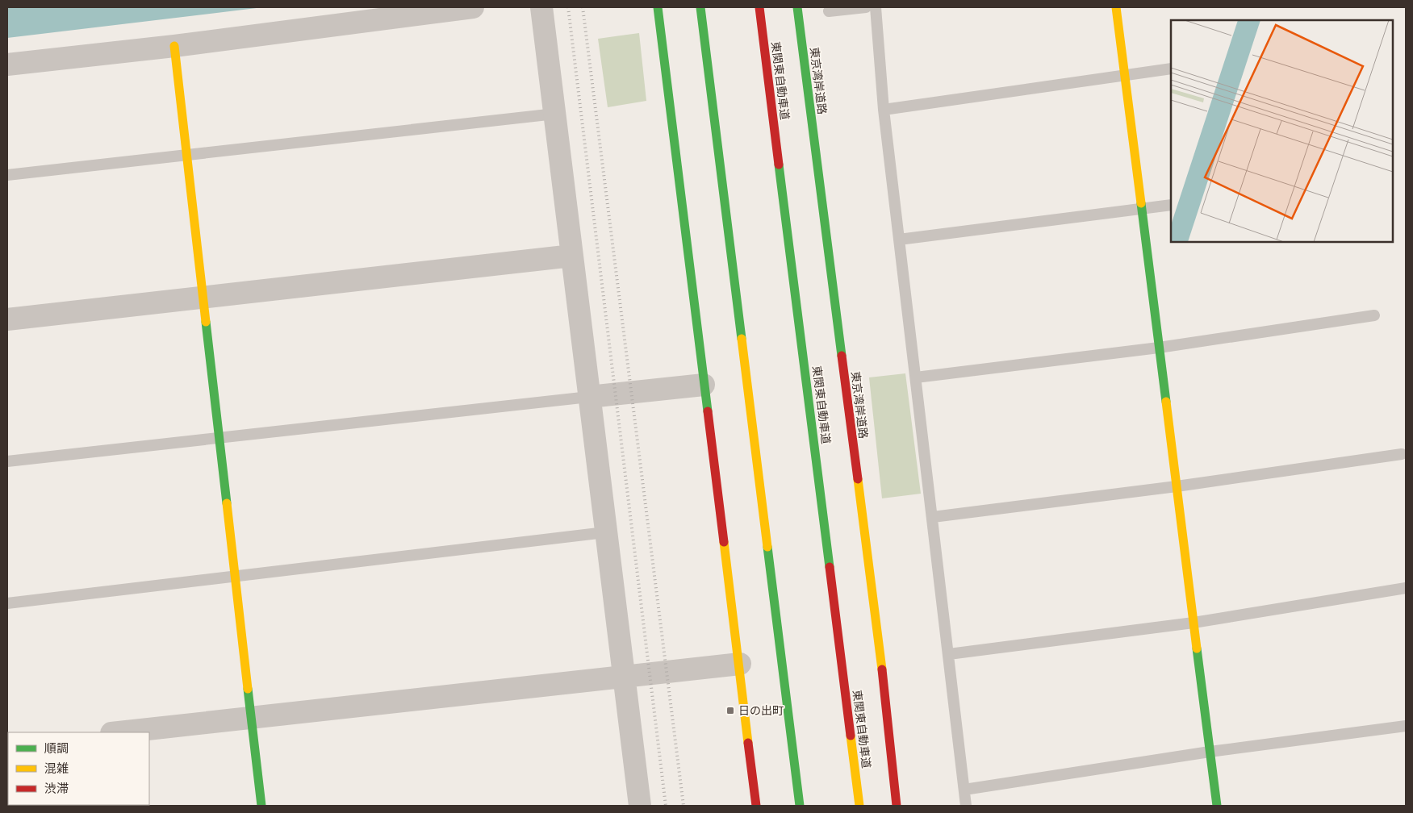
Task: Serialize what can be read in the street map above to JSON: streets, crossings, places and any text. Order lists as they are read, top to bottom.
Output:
{
  "streets": {
    "main road": ["東関東自動車道", "東京湾岸道路"]
  },
  "places": {
    "transit": ["日の出町"]
  },
  "legend": ["順調", "混雑", "渋滞"]
}
